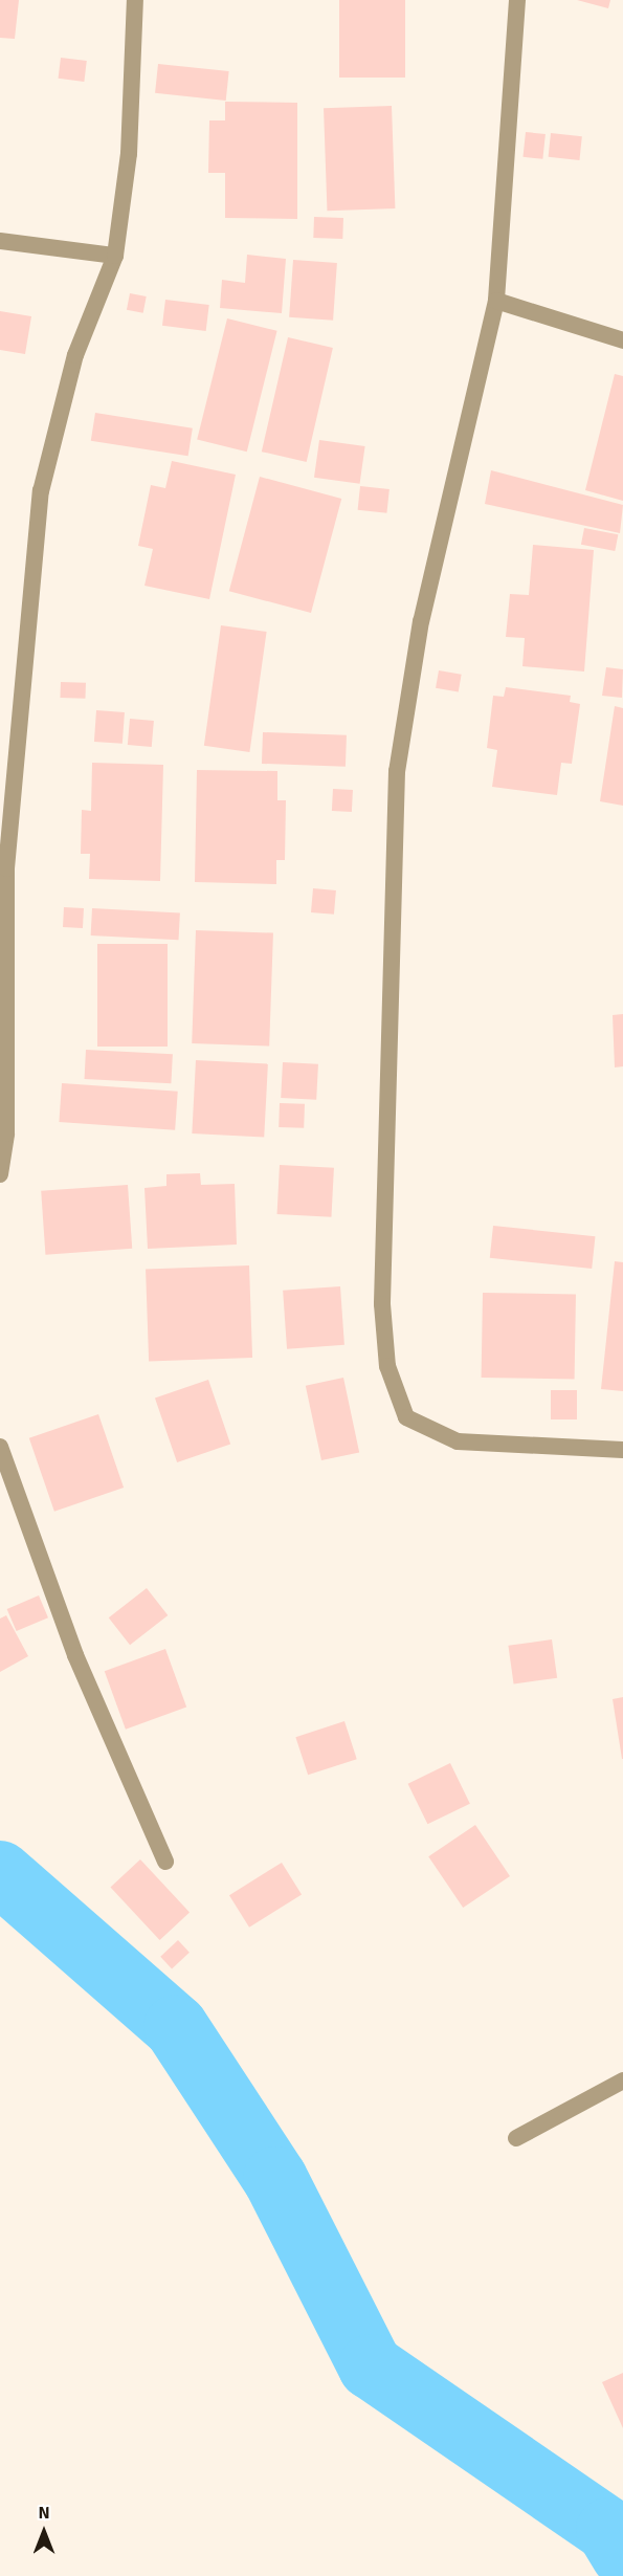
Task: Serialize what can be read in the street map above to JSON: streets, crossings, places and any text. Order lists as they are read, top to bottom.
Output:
{
  "north": "top"
}
